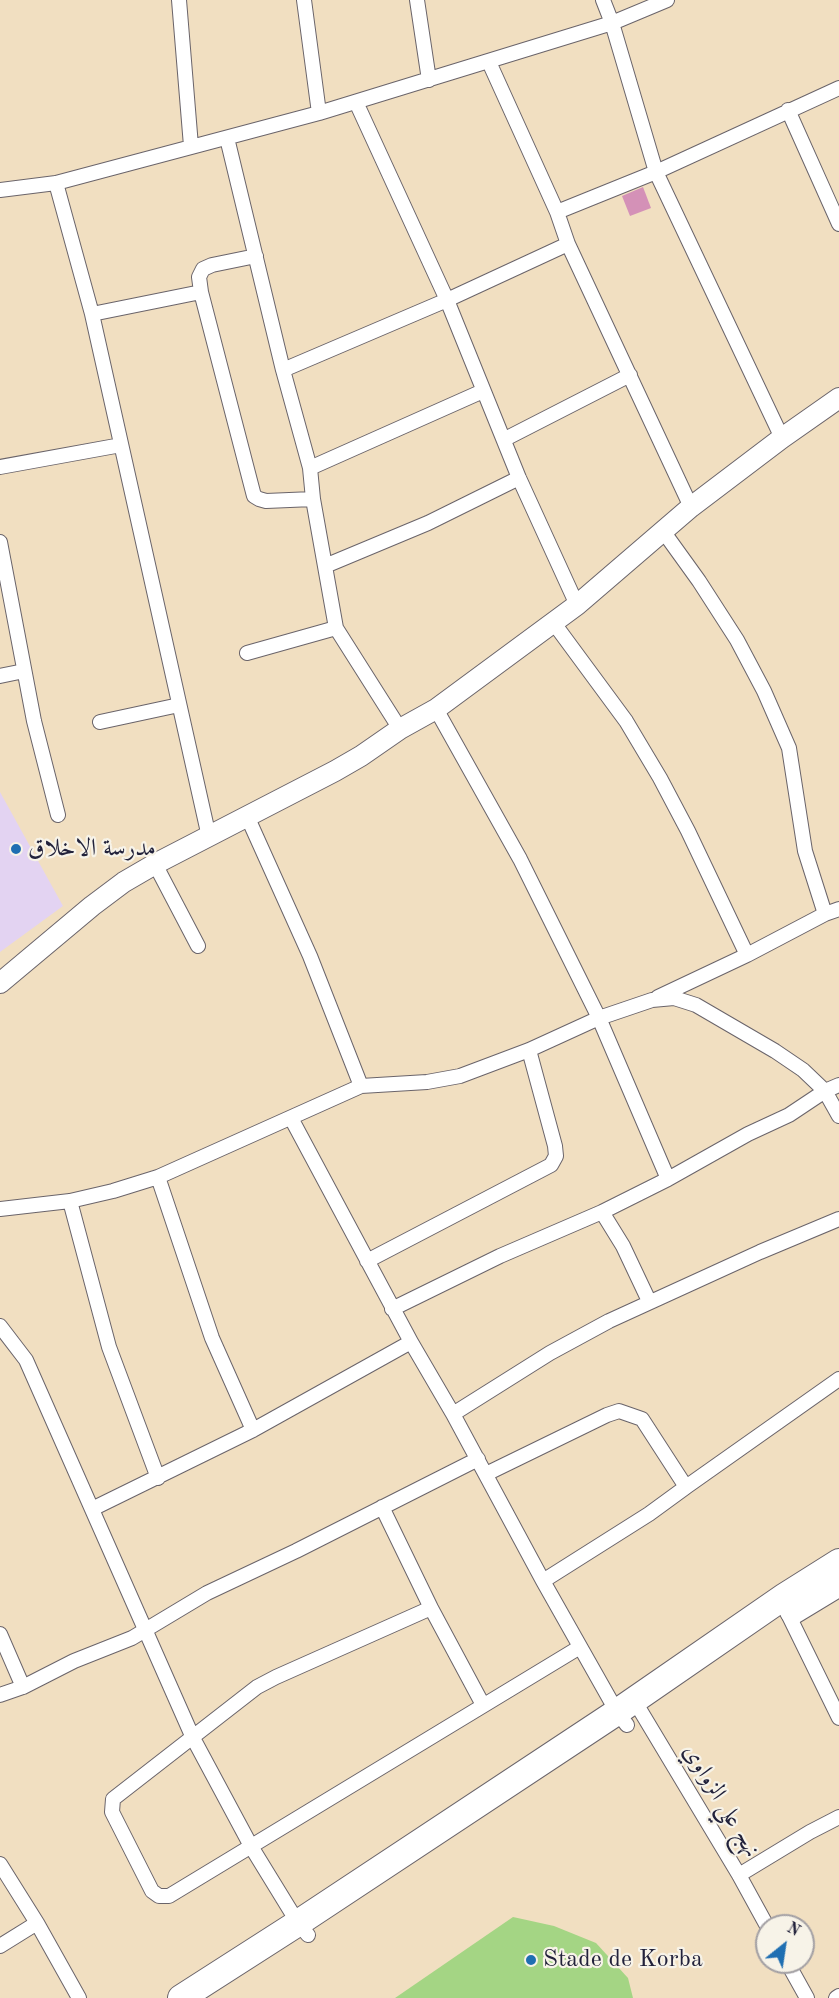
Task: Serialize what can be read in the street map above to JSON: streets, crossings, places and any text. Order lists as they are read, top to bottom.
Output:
{
  "streets": {
    "street": ["نهج علي الزواوي"]
  },
  "places": ["مدرسة الاخلاق", "Stade de Korba"],
  "north": "top right"
}
